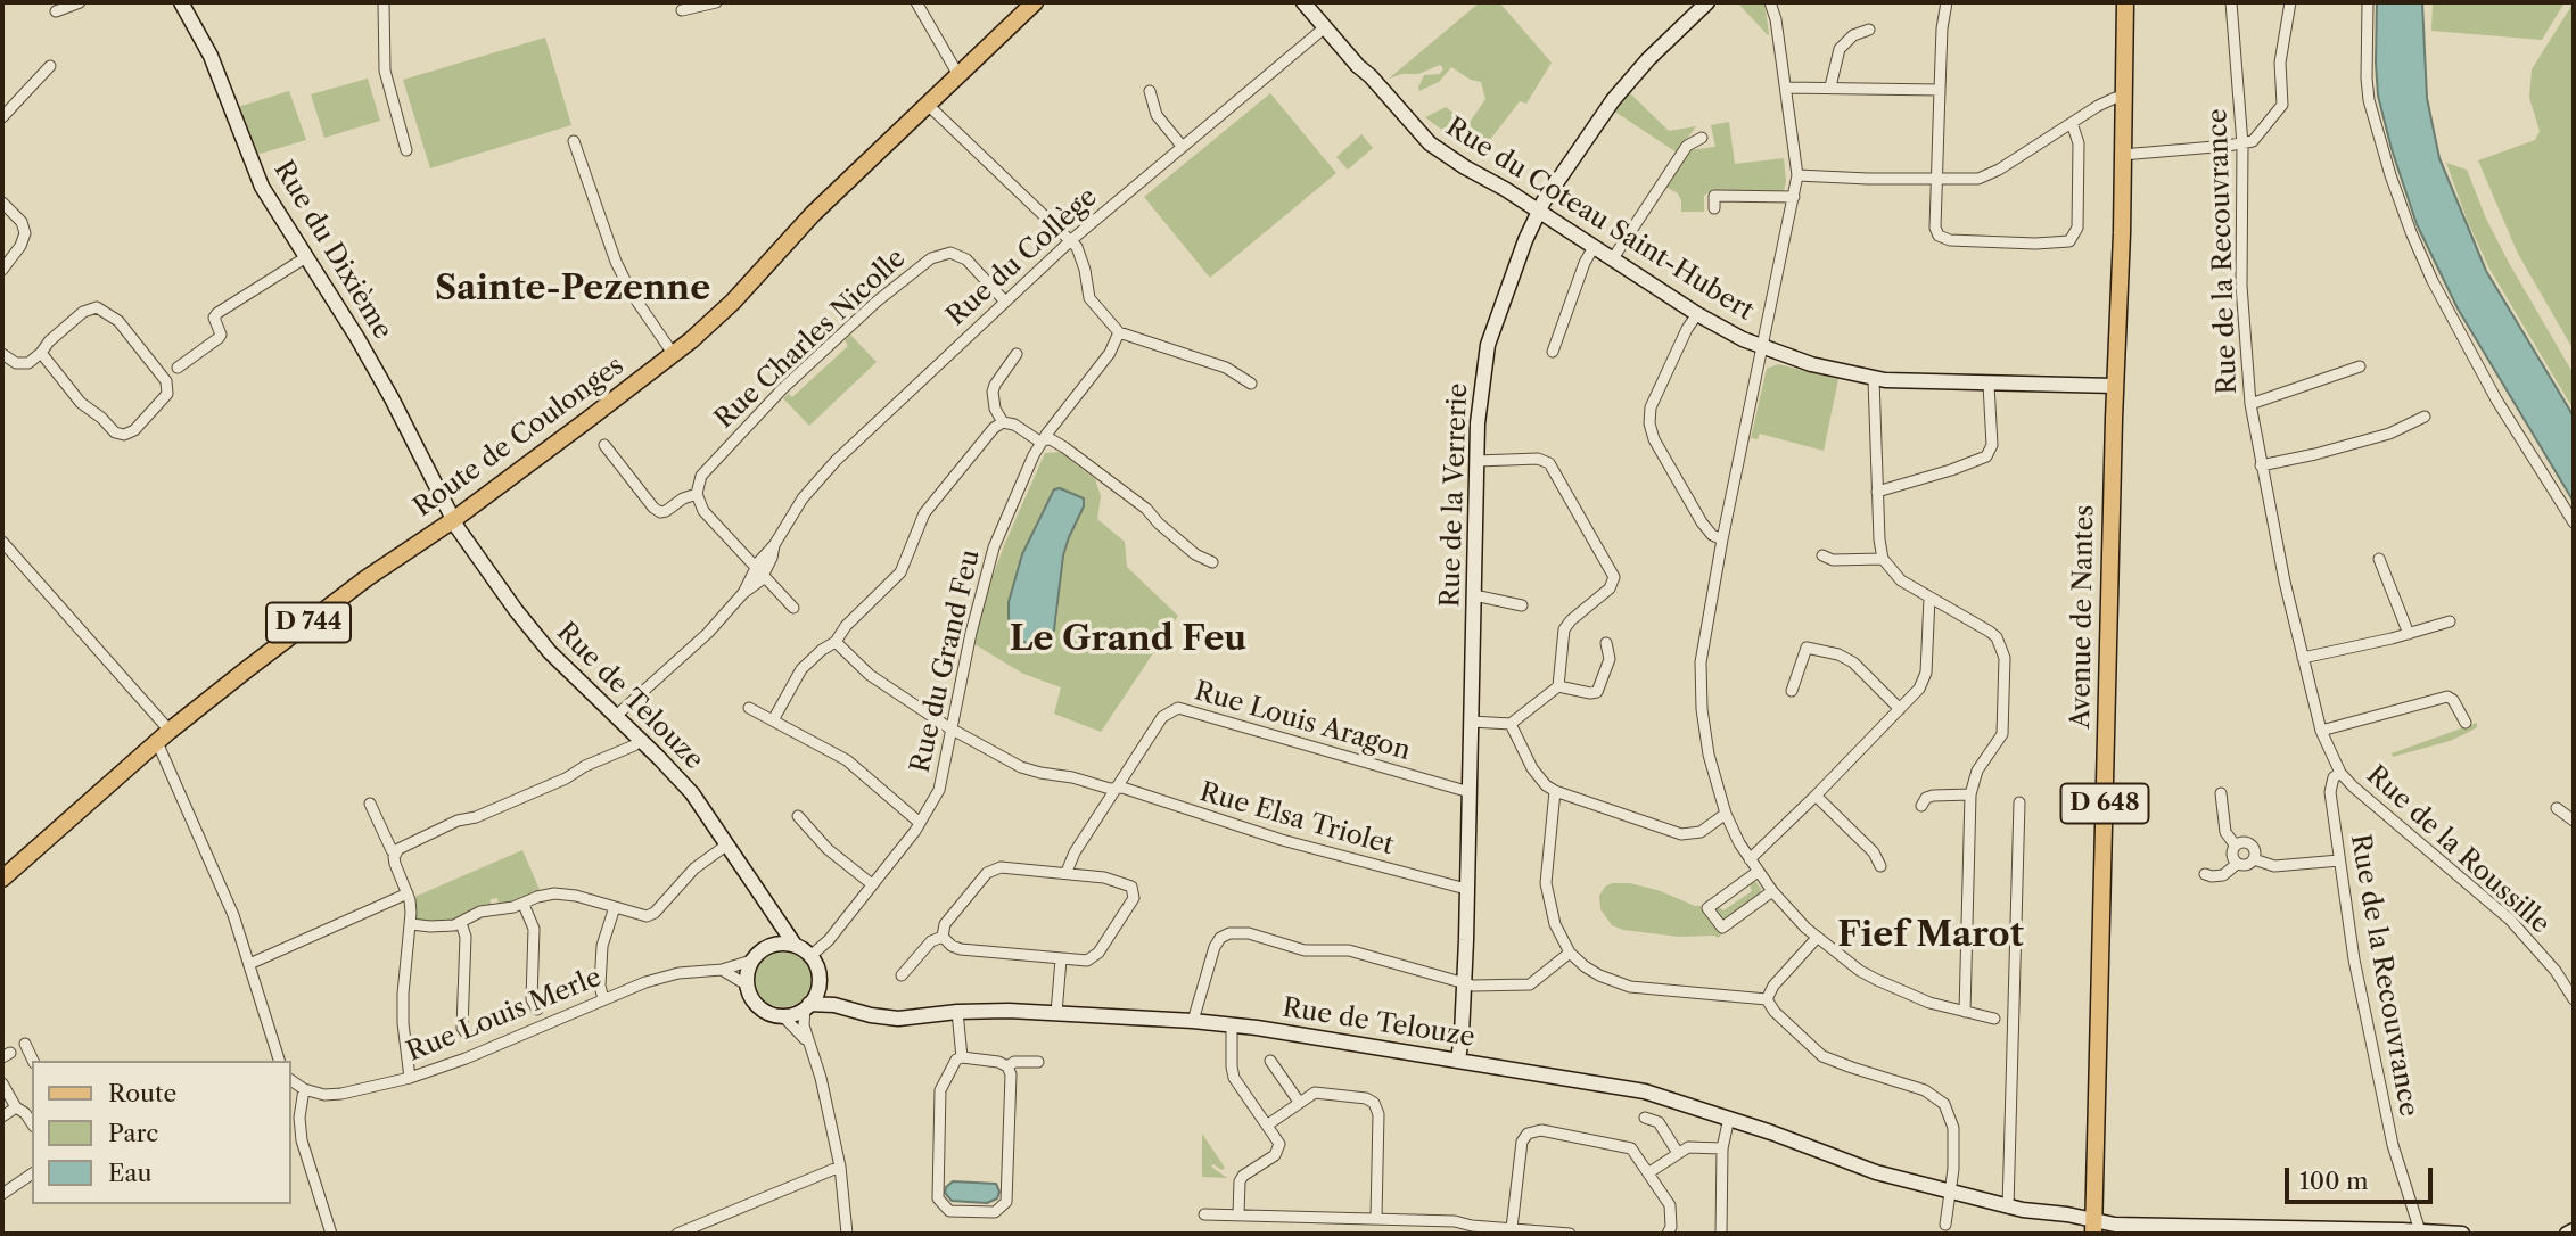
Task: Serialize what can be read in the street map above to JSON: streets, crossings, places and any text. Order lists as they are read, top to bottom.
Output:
{
  "streets": {
    "main road": [
      "Route de Coulonges",
      "Avenue de Nantes",
      "D 744",
      "D 648"
    ],
    "street": [
      "Rue du Coteau Saint-Hubert",
      "Rue du Dixième",
      "Rue de la Recouvrance",
      "Rue du Collège",
      "Rue Charles Nicolle",
      "Rue de la Verrerie",
      "Rue du Grand Feu",
      "Rue de Telouze",
      "Rue Louis Aragon",
      "Rue Elsa Triolet",
      "Rue de la Roussille",
      "Rue Louis Merle"
    ]
  },
  "crossings": [
    ["Rue du Coteau Saint-Hubert", "Rue du Collège"],
    ["Rue du Coteau Saint-Hubert", "Rue de la Verrerie"],
    ["Rue du Coteau Saint-Hubert", "Avenue de Nantes"],
    ["Rue du Dixième", "Route de Coulonges"],
    ["Rue du Dixième", "Rue de Telouze"],
    ["Rue de la Recouvrance", "Rue de Telouze"],
    ["Rue de la Recouvrance", "Rue de la Roussille"],
    ["Rue du Collège", "Rue Charles Nicolle"],
    ["Rue du Collège", "Rue de Telouze"],
    ["Route de Coulonges", "Rue de Telouze"],
    ["Rue de la Verrerie", "Rue de Telouze"],
    ["Rue de la Verrerie", "Rue Louis Aragon"],
    ["Rue de la Verrerie", "Rue Elsa Triolet"],
    ["Avenue de Nantes", "Rue de Telouze"],
    ["Rue du Grand Feu", "Rue de Telouze"],
    ["Rue du Grand Feu", "Rue Elsa Triolet"],
    ["Rue du Grand Feu", "Rue Louis Merle"],
    ["Rue de Telouze", "Rue Louis Merle"],
    ["Rue Louis Aragon", "Rue Elsa Triolet"]
  ],
  "districts": ["Sainte-Pezenne", "Le Grand Feu", "Fief Marot"],
  "legend": ["Route", "Parc", "Eau"],
  "scale_bar": "100 m"
}
